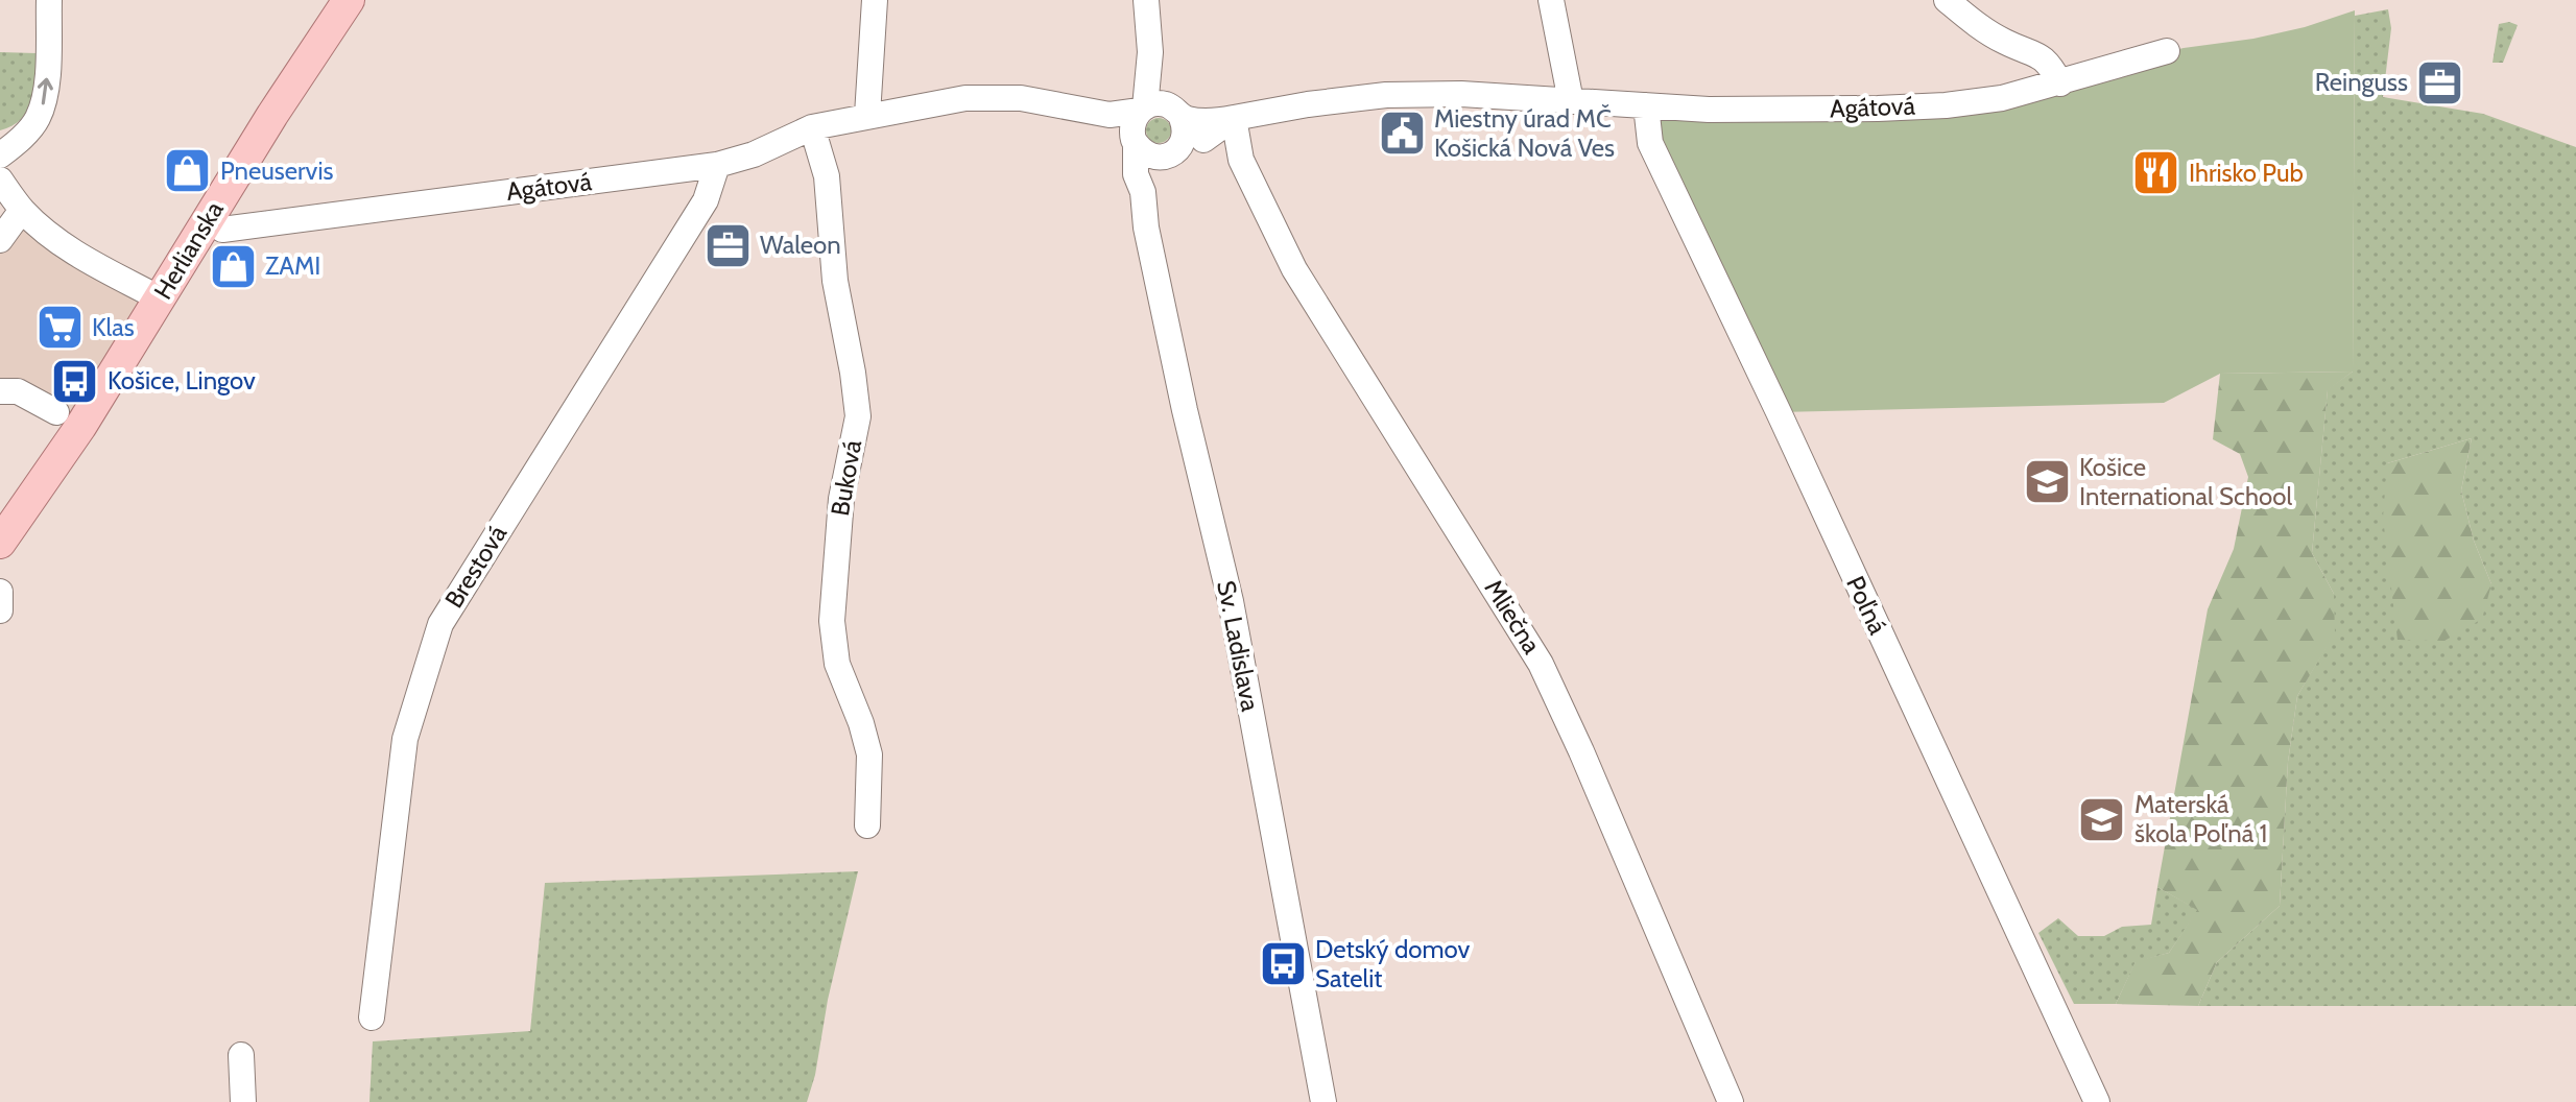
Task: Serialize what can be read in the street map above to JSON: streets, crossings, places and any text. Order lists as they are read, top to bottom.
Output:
{
  "streets": {
    "main road": ["Herlianska"],
    "street": [
      "Agátová",
      "Buková",
      "Brestová",
      "Poľná",
      "Mliečna",
      "Sv. Ladislava"
    ]
  },
  "crossings": [
    ["Agátová", "Buková"],
    ["Agátová", "Brestová"],
    ["Agátová", "Poľná"],
    ["Agátová", "Mliečna"],
    ["Agátová", "Sv. Ladislava"]
  ],
  "places": {
    "office": ["Reinguss", "Waleon"],
    "public building": ["Miestny úrad MČ Košická Nová Ves"],
    "shop": ["Pneuservis", "ZAMI"],
    "restaurant": ["Ihrisko Pub"],
    "supermarket": ["Klas"],
    "bus stop": ["Košice, Lingov", "Detský domov Satelit"],
    "school or university": ["Košice International School", "Materská škola Poľná 1"]
  }
}
